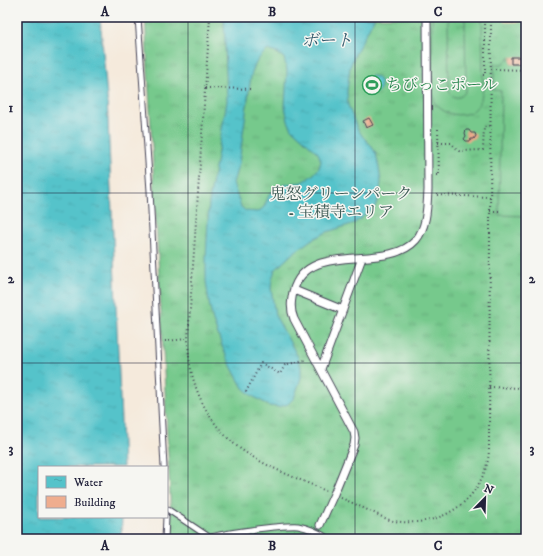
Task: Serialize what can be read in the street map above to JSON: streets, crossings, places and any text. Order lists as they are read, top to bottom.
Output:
{
  "water": ["ボート"],
  "parks": ["鬼怒グリーンパーク - 宝積寺エリア"],
  "places": {
    "sports": ["ちびっこポール"]
  },
  "legend": ["Water", "Building"],
  "north": "top right",
  "grid": {
    "columns": ["A", "B", "C"],
    "rows": ["1", "2", "3"]
  }
}
